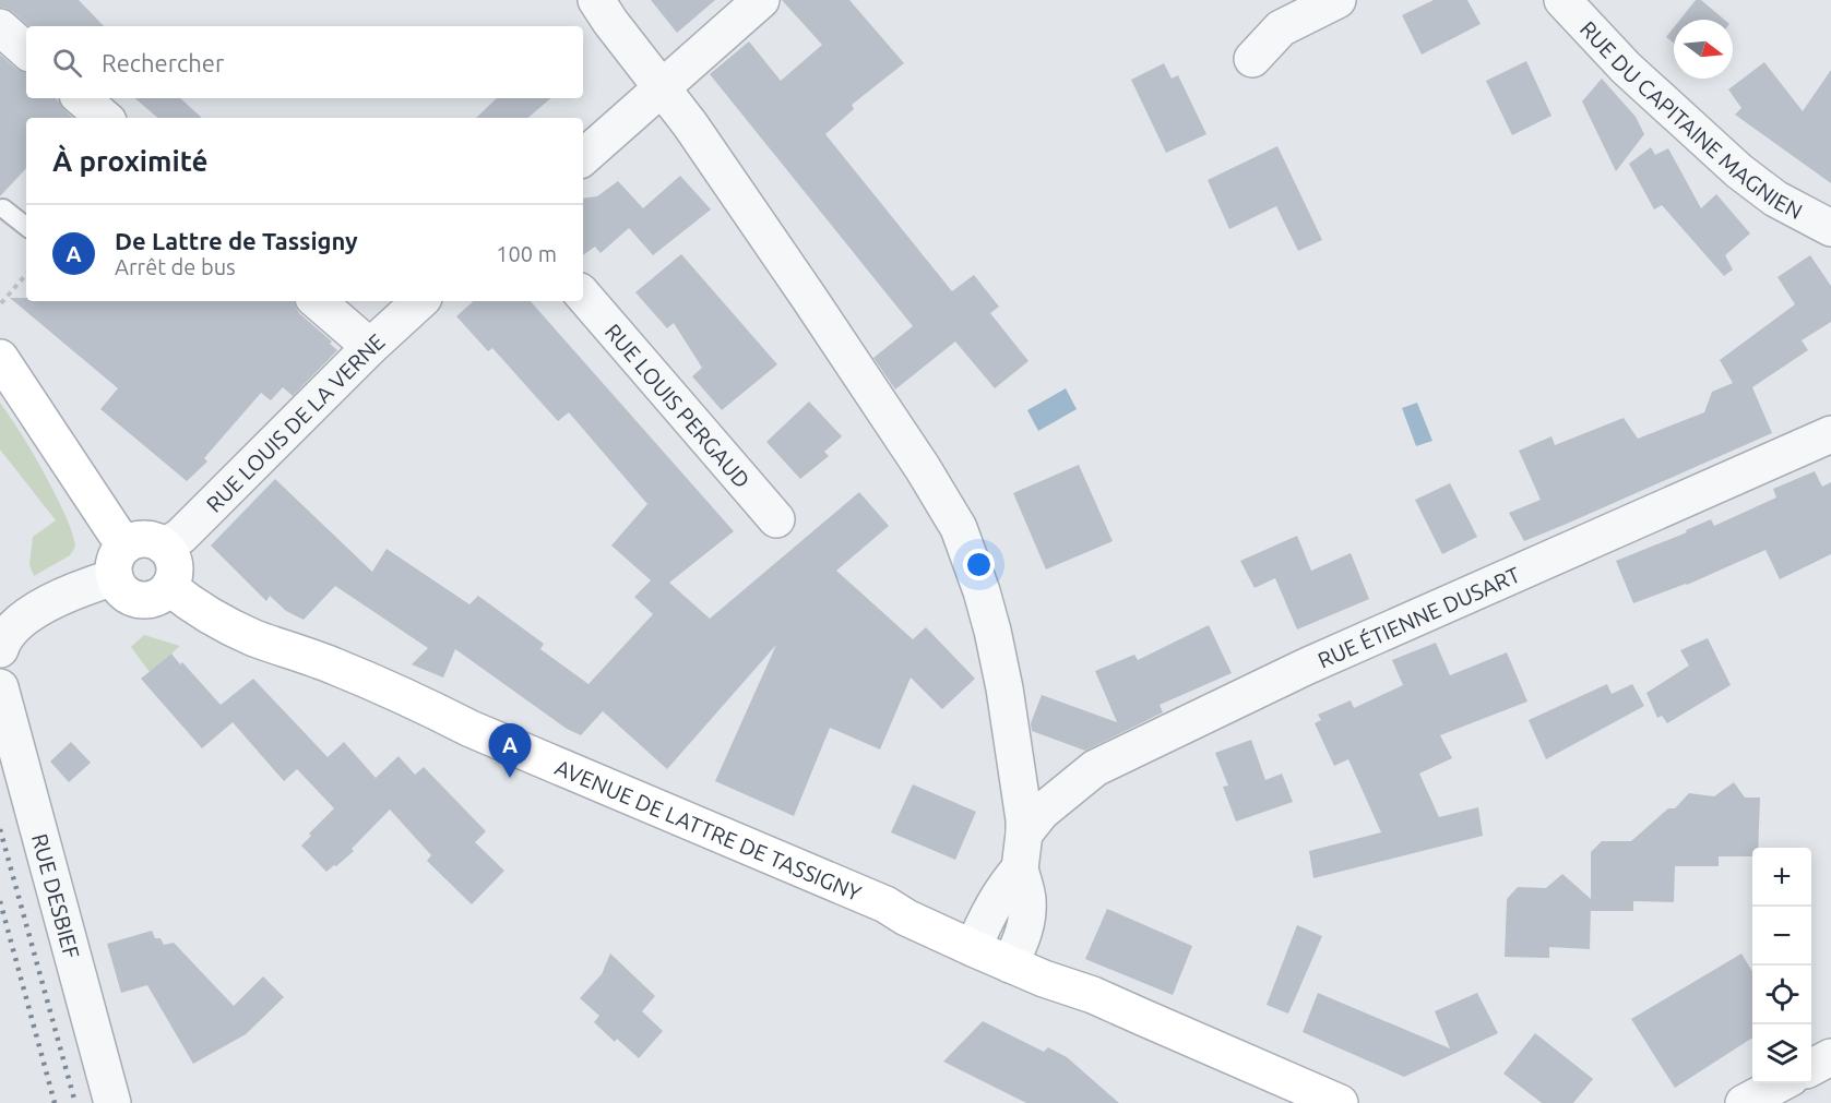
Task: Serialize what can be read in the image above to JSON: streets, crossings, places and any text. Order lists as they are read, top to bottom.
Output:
{
  "streets": {
    "main road": ["AVENUE DE LATTRE DE TASSIGNY"],
    "street": [
      "RUE DU CAPITAINE MAGNIEN",
      "RUE LOUIS PERGAUD",
      "RUE LOUIS DE LA VERNE",
      "RUE ÉTIENNE DUSART",
      "RUE DESBIEF"
    ]
  },
  "crossings": [
    ["RUE LOUIS DE LA VERNE", "AVENUE DE LATTRE DE TASSIGNY"]
  ],
  "north": "right",
  "page": {
    "search": "Rechercher",
    "heading": "À proximité",
    "list": [
      {
        "mark": "A",
        "name": "De Lattre de Tassigny",
        "note": "Arrêt de bus",
        "value": "100 m"
      }
    ],
    "pins": "A",
    "map_buttons": ["+", "−"]
  }
}
